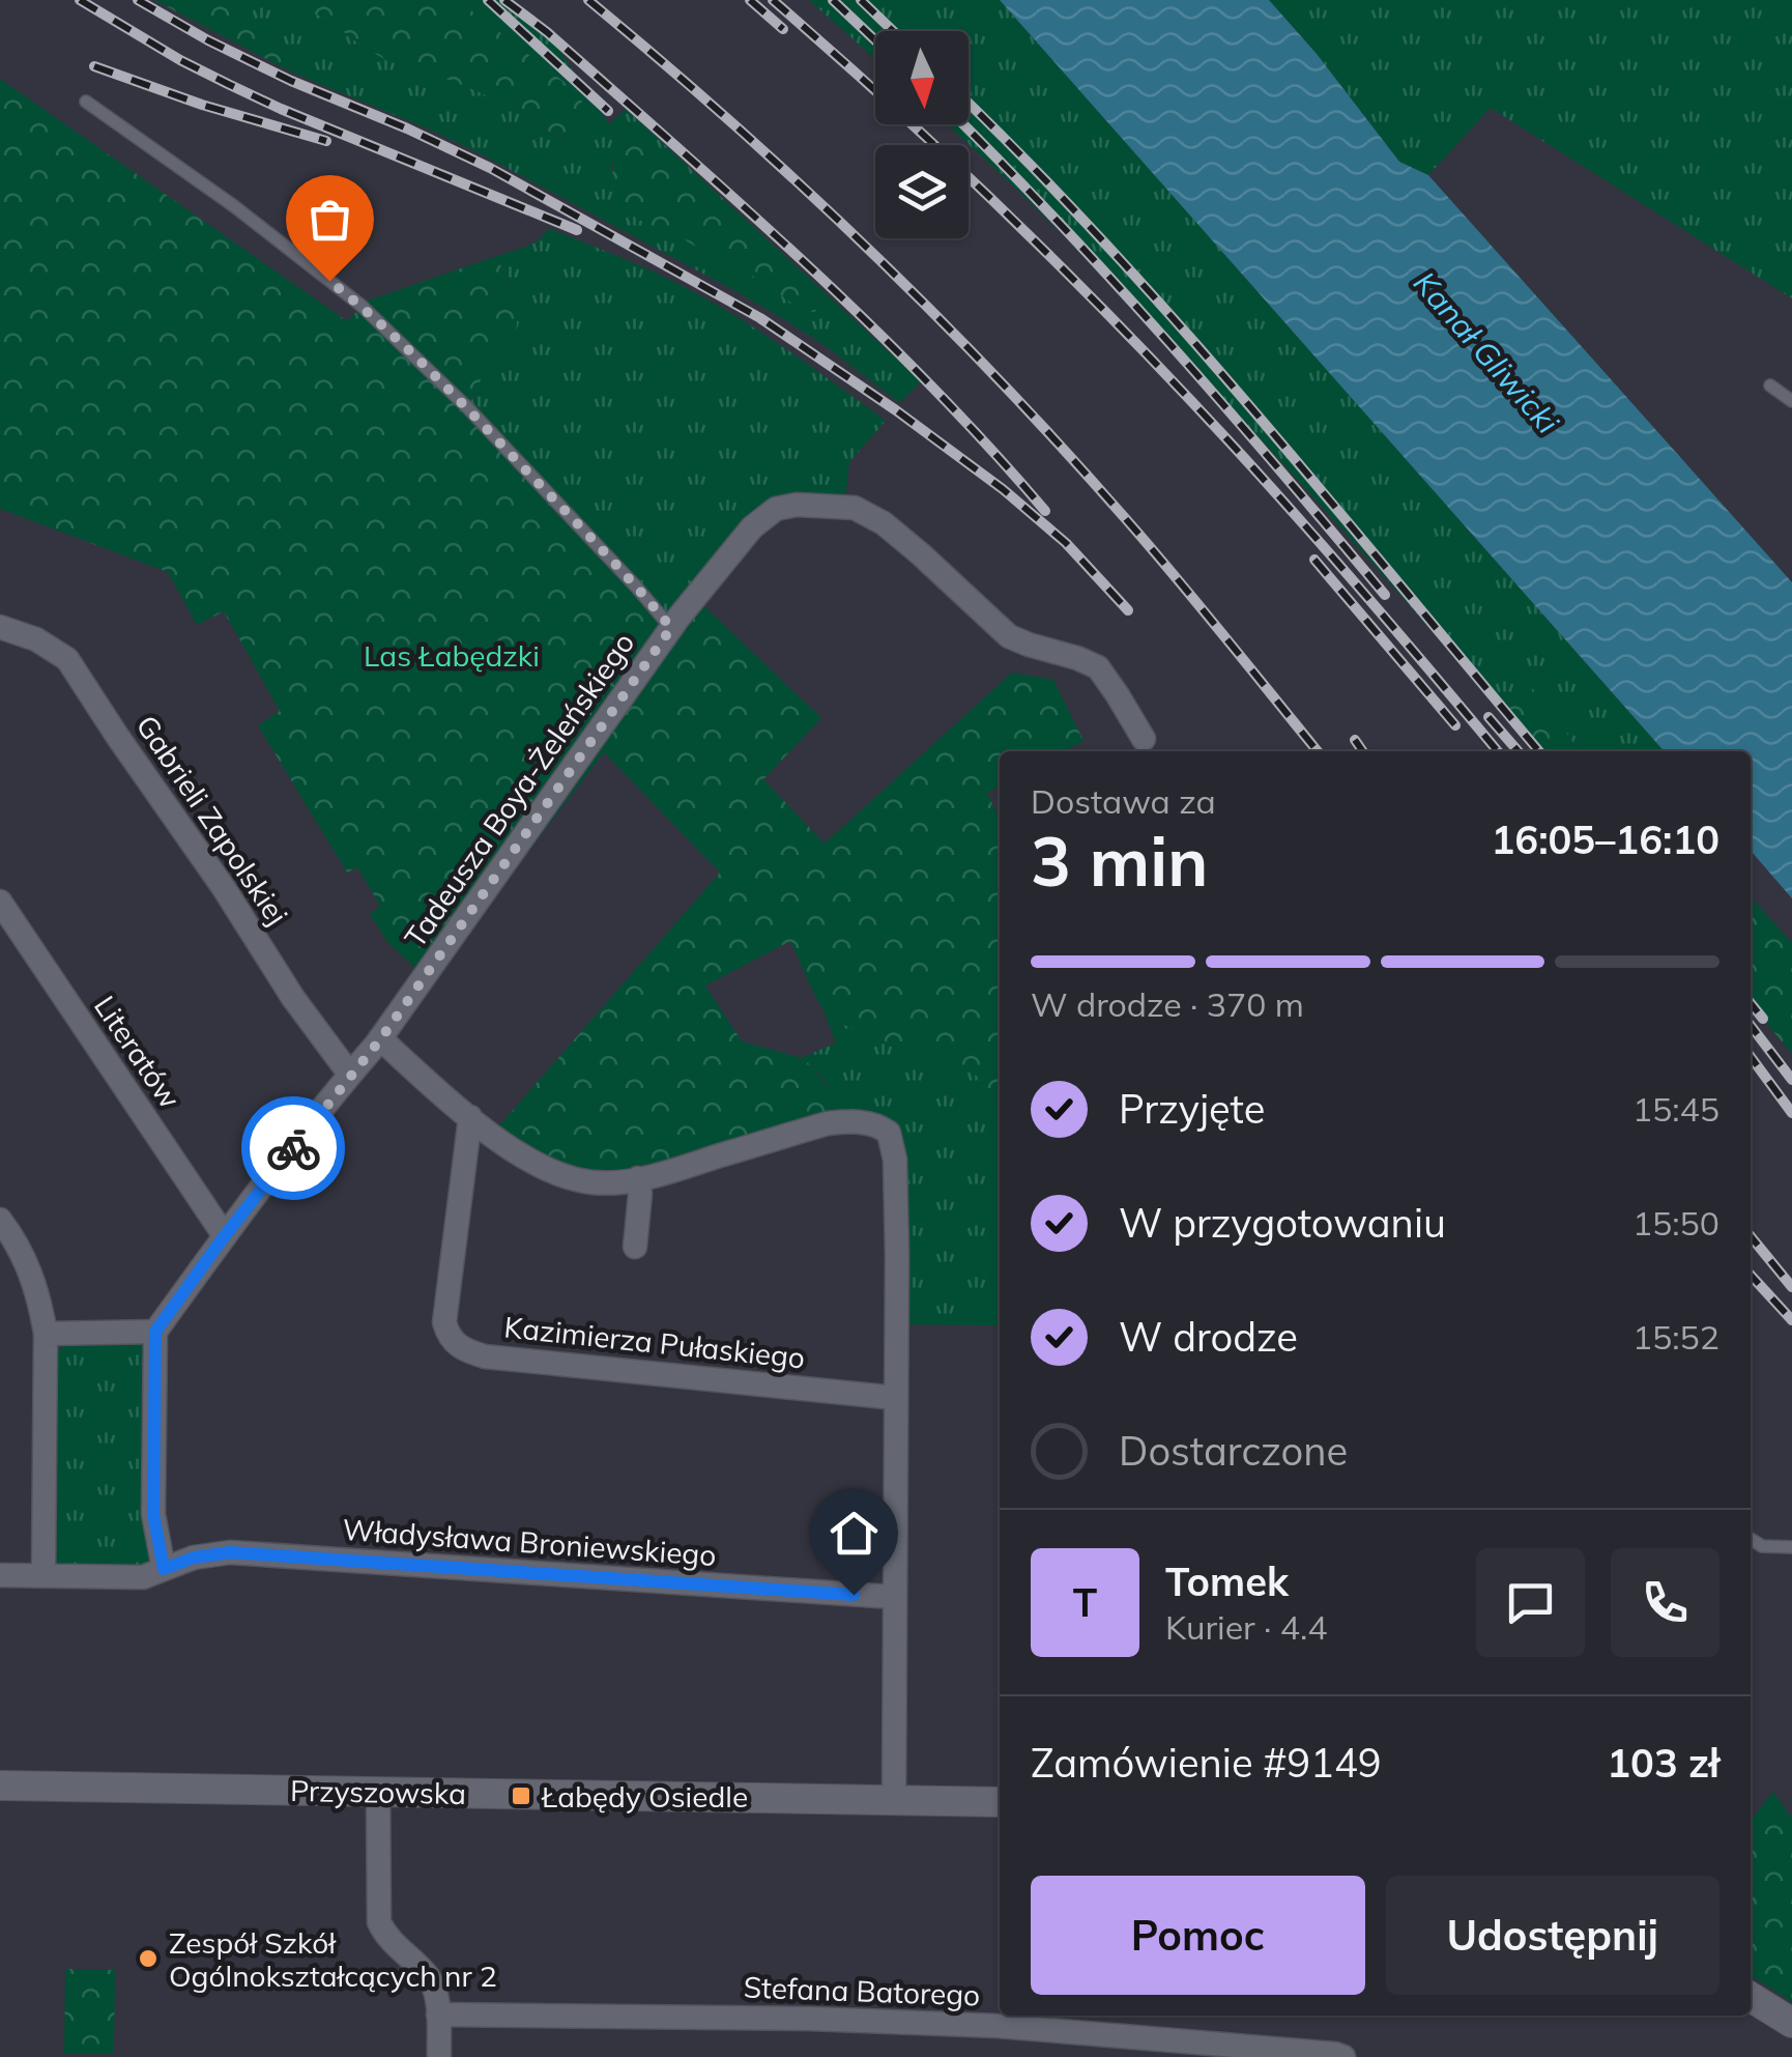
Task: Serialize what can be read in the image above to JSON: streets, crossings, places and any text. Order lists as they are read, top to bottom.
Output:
{
  "streets": {
    "street": [
      "Tadeusza Boya-Żeleńskiego",
      "Gabrieli Zapolskiej",
      "Literatów",
      "Kazimierza Pułaskiego",
      "Władysława Broniewskiego",
      "Przyszowska",
      "Stefana Batorego"
    ]
  },
  "crossings": [
    ["Tadeusza Boya-Żeleńskiego", "Gabrieli Zapolskiej"],
    ["Tadeusza Boya-Żeleńskiego", "Literatów"]
  ],
  "water": ["Kanał Gliwicki"],
  "parks": ["Las Łabędzki"],
  "places": {
    "transit": ["Łabędy Osiedle"],
    "other": ["Zespół Szkół Ogólnokształcących nr 2"]
  },
  "north": "bottom",
  "page": {
    "heading": ["3 min", "Dostawa za", "16:05–16:10"],
    "panel": [
      "Tomek",
      "Kurier · 4.4",
      "Zamówienie #9149",
      "103 zł"
    ],
    "bar": "W drodze · 370 m",
    "list": [
      ["Przyjęte", "15:45"],
      ["W przygotowaniu", "15:50"],
      ["W drodze", "15:52"],
      "Dostarczone"
    ],
    "round": "T",
    "buttons": ["Pomoc", "Udostępnij"]
  }
}
